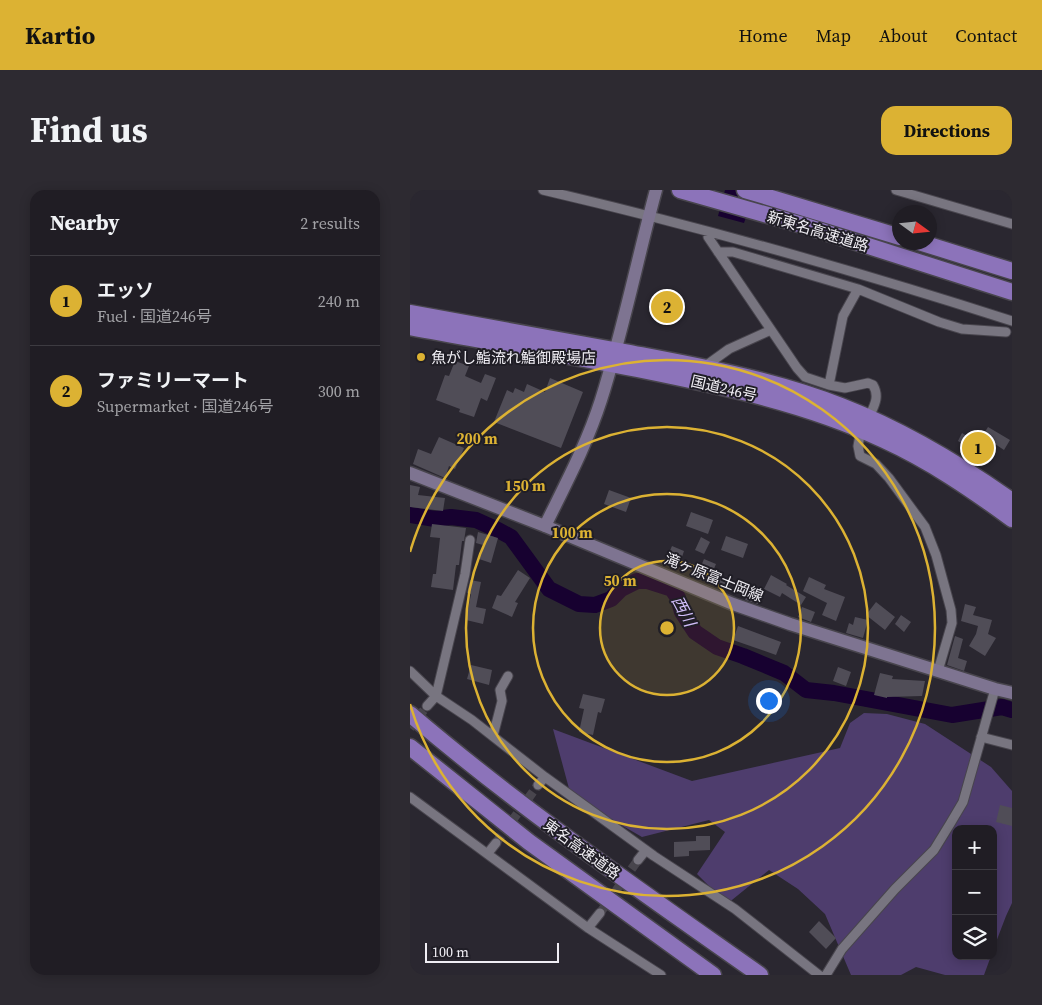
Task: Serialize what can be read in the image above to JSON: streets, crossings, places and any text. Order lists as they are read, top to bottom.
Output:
{
  "streets": {
    "highway": ["新東名高速道路", "国道246号", "東名高速道路"],
    "main road": ["滝ヶ原富士岡線"]
  },
  "water": ["西川"],
  "places": ["魚がし鮨流れ鮨御殿場店"],
  "scale_bar": "100 m",
  "north": "right",
  "page": {
    "header": "Kartio",
    "nav": [
      "Home",
      "Map",
      "About",
      "Contact"
    ],
    "title": "Find us",
    "buttons": "Directions",
    "heading": ["Nearby", "2 results"],
    "list": [
      {
        "mark": "1",
        "name": "エッソ",
        "note": "Fuel · 国道246号",
        "value": "240 m"
      },
      {
        "mark": "2",
        "name": "ファミリーマート",
        "note": "Supermarket · 国道246号",
        "value": "300 m"
      }
    ],
    "pins": ["2", "1"],
    "map_buttons": ["+", "−"],
    "scale": "100 m"
  },
  "rings": [
    "200 m",
    "150 m",
    "100 m",
    "50 m"
  ]
}
